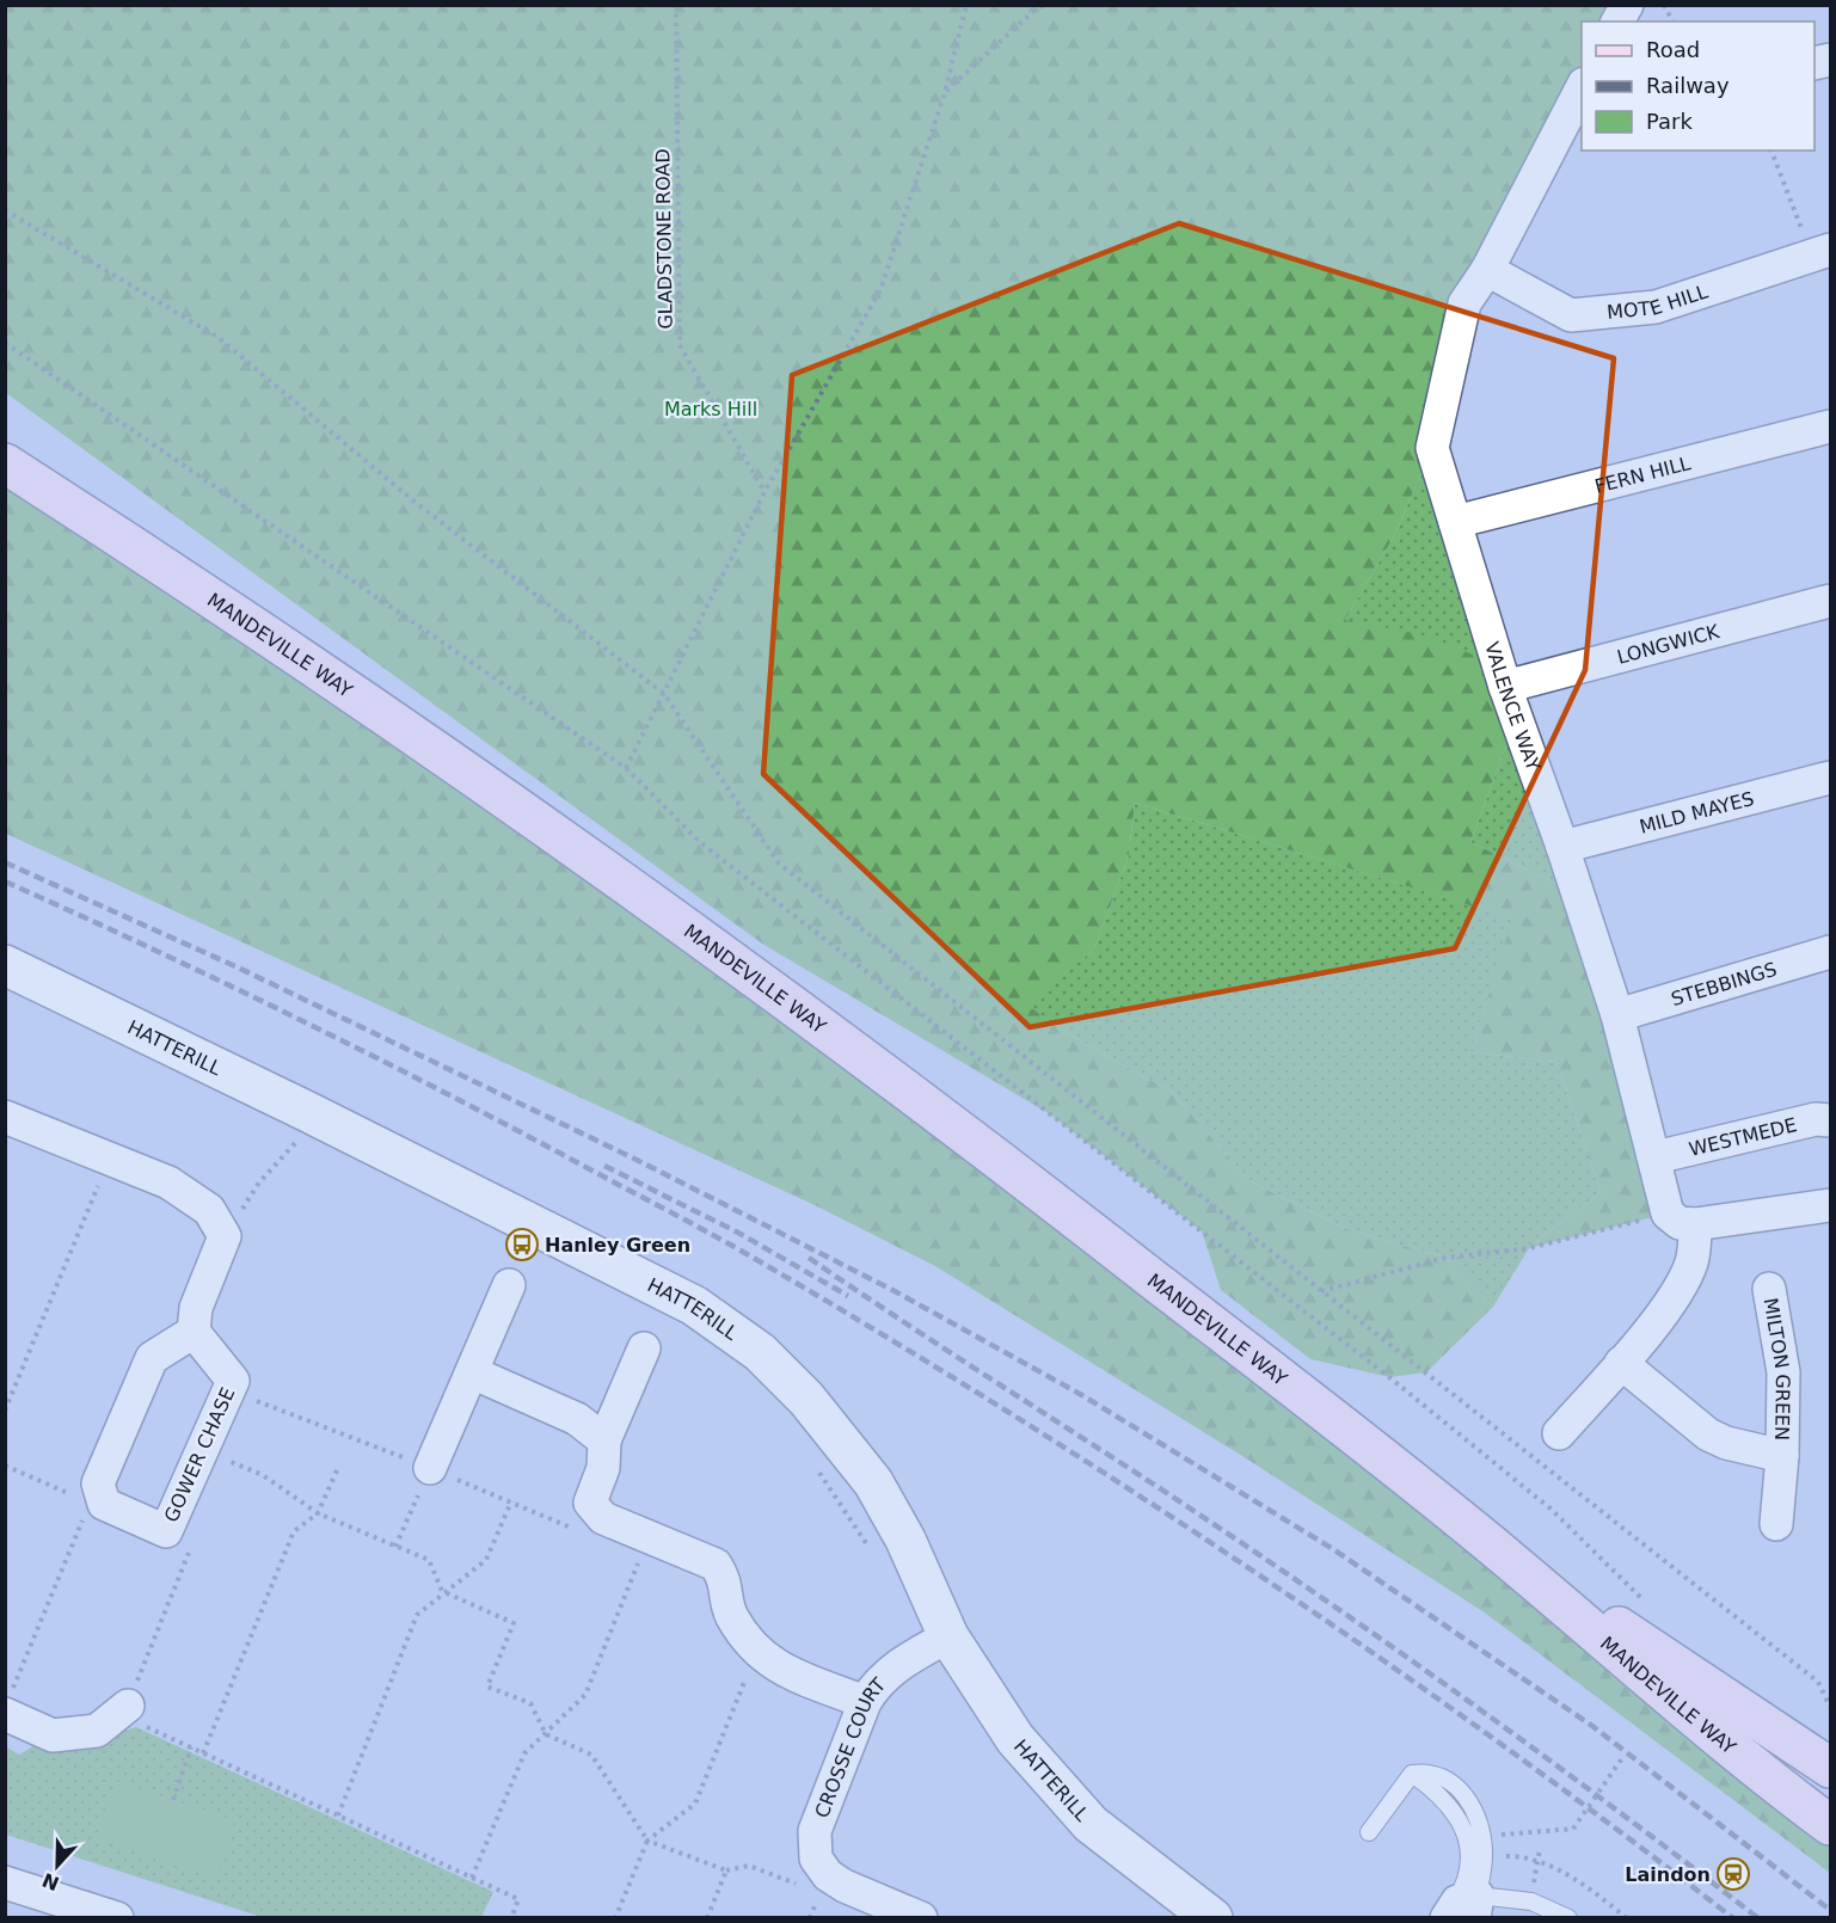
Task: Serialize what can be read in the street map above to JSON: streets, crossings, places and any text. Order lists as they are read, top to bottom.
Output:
{
  "streets": {
    "main road": ["MANDEVILLE WAY"],
    "street": [
      "MOTE HILL",
      "FERN HILL",
      "LONGWICK",
      "VALENCE WAY",
      "MILD MAYES",
      "STEBBINGS",
      "HATTERILL",
      "WESTMEDE",
      "MILTON GREEN",
      "GOWER CHASE",
      "CROSSE COURT"
    ],
    "path": ["GLADSTONE ROAD"]
  },
  "crossings": [
    ["MOTE HILL", "VALENCE WAY"],
    ["FERN HILL", "VALENCE WAY"],
    ["LONGWICK", "VALENCE WAY"],
    ["VALENCE WAY", "MILD MAYES"],
    ["VALENCE WAY", "STEBBINGS"],
    ["VALENCE WAY", "WESTMEDE"],
    ["HATTERILL", "CROSSE COURT"]
  ],
  "parks": ["Marks Hill"],
  "places": {
    "bus stop": ["Hanley Green"],
    "station": ["Laindon"]
  },
  "legend": ["Road", "Railway", "Park"],
  "north": "bottom"
}
